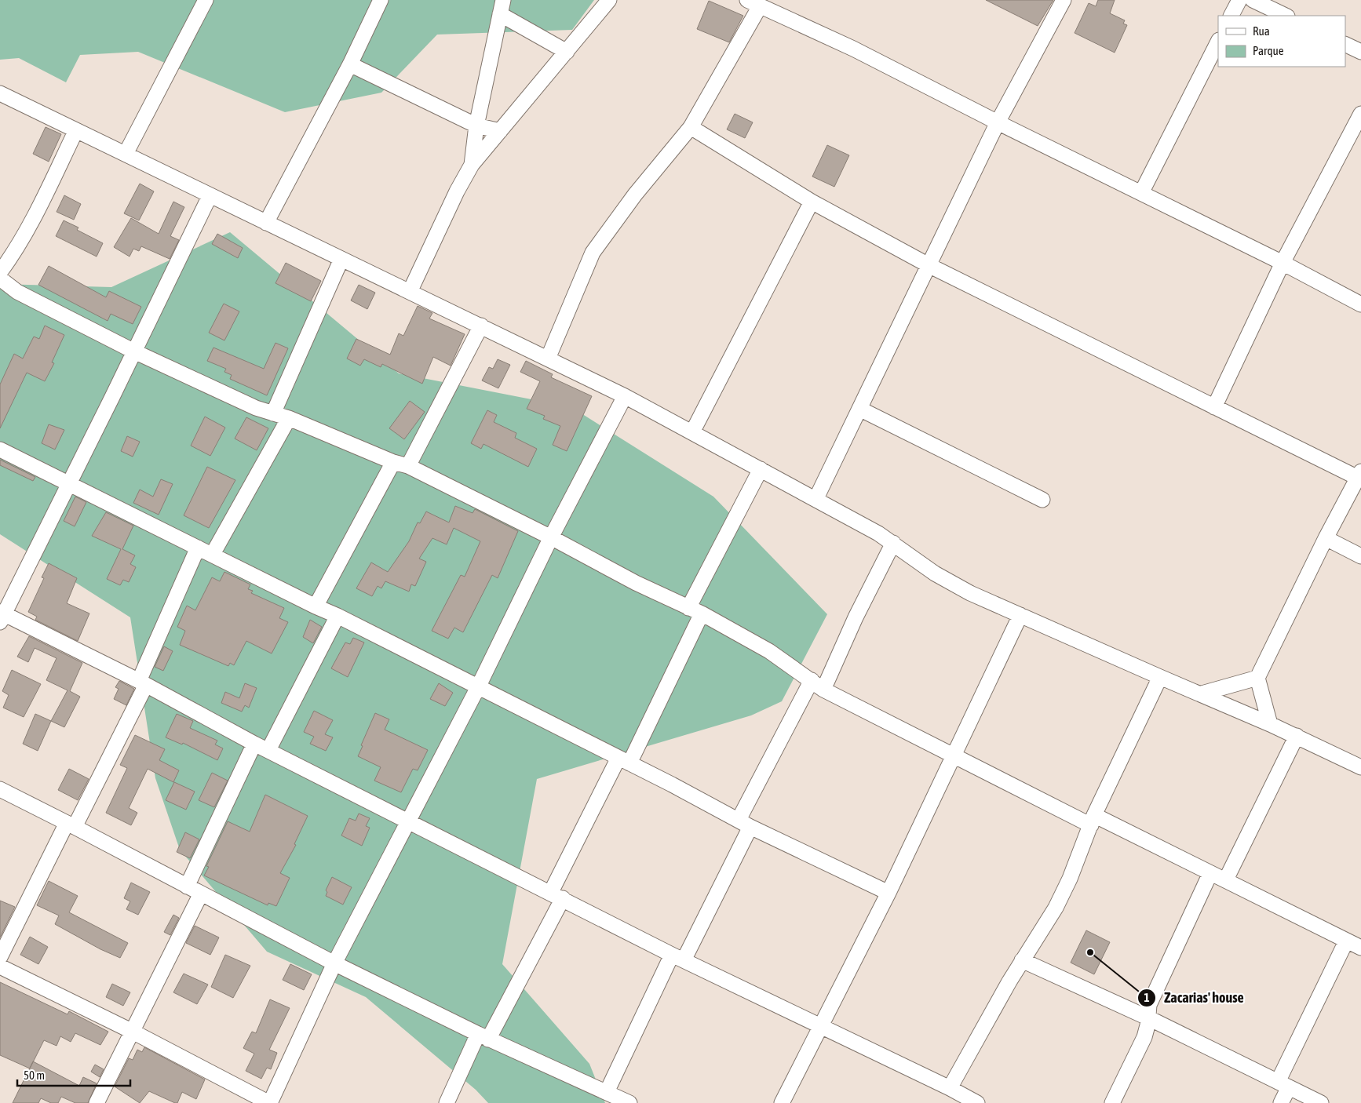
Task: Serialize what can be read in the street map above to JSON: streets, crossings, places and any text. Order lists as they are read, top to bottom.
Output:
{
  "places": ["Zacarias' house"],
  "legend": ["Rua", "Parque"],
  "scale_bar": "50 m"
}
